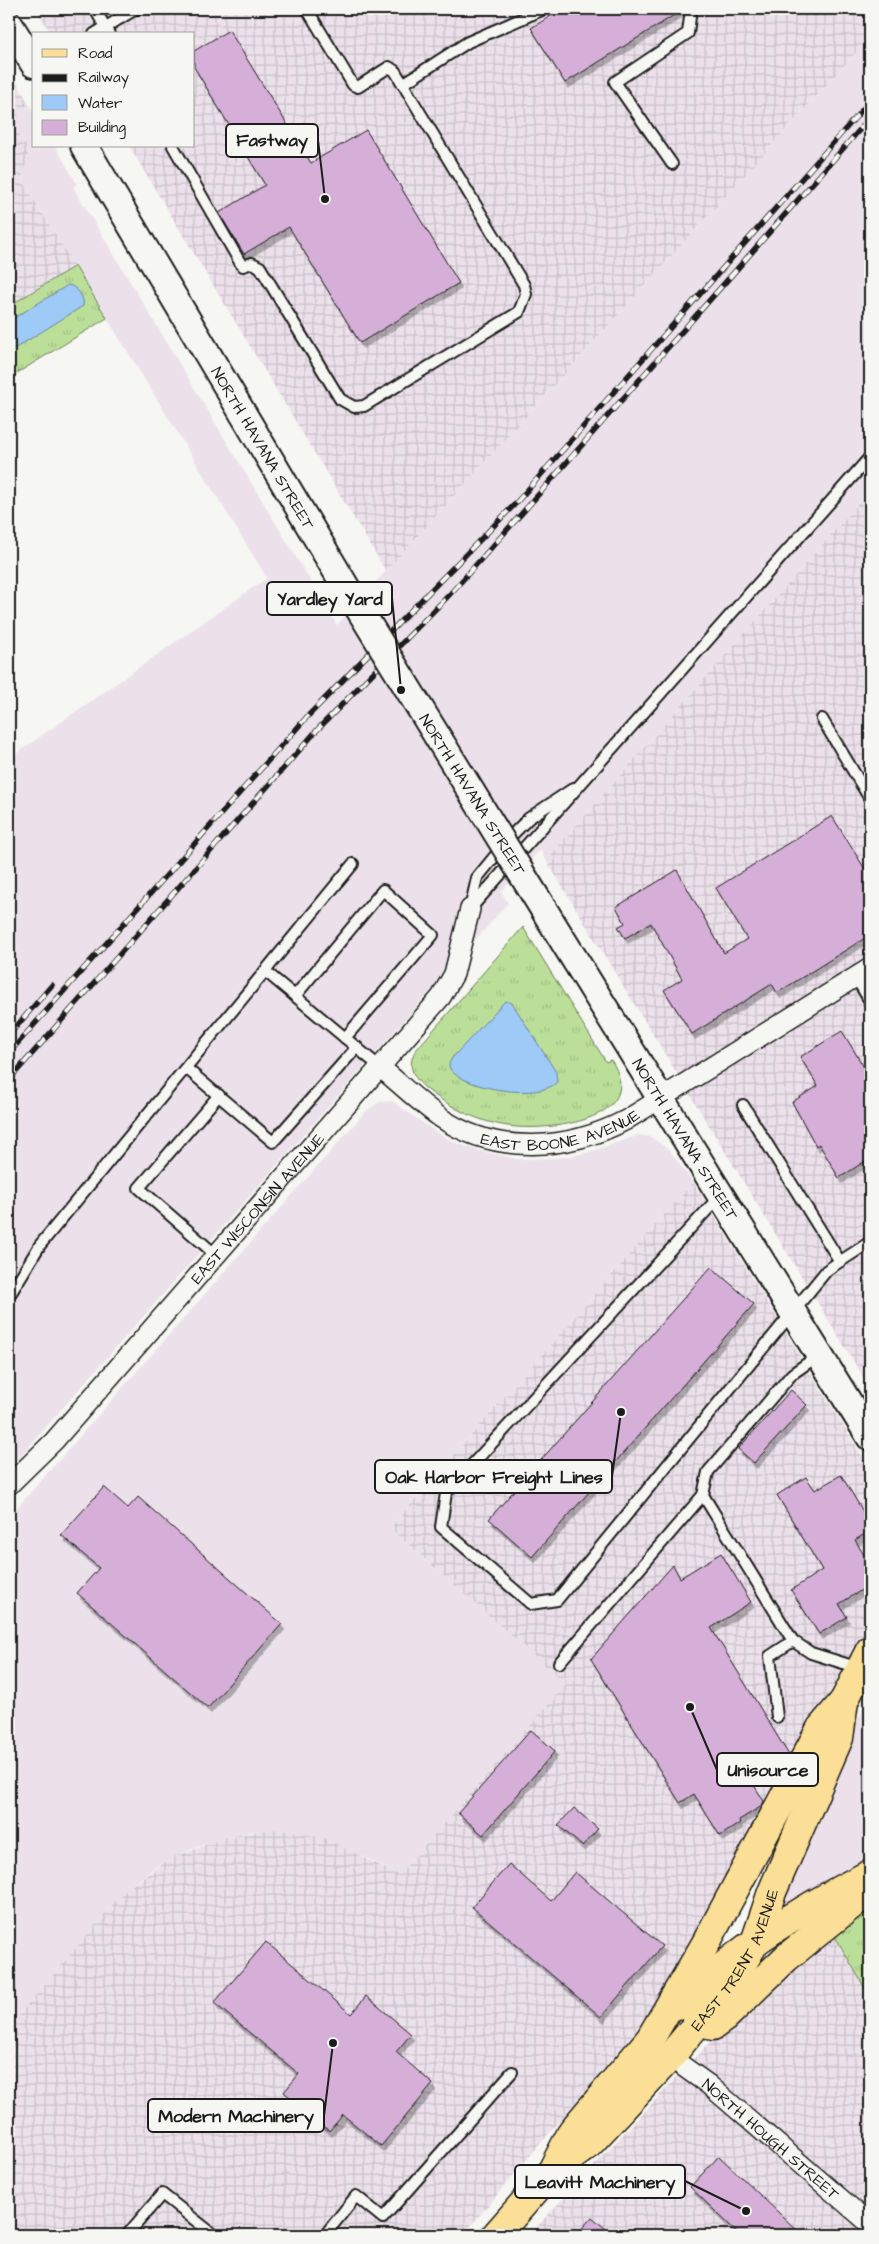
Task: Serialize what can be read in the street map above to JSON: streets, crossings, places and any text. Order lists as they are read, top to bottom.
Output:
{
  "streets": {
    "main road": ["EAST TRENT AVENUE"],
    "street": [
      "NORTH HAVANA STREET",
      "EAST BOONE AVENUE",
      "EAST WISCONSIN AVENUE",
      "NORTH HOUGH STREET"
    ]
  },
  "crossings": [
    ["NORTH HAVANA STREET", "EAST BOONE AVENUE"],
    ["EAST BOONE AVENUE", "EAST WISCONSIN AVENUE"],
    ["EAST TRENT AVENUE", "NORTH HOUGH STREET"]
  ],
  "places": [
    "Fastway",
    "Yardley Yard",
    "Oak Harbor Freight Lines",
    "Unisource",
    "Modern Machinery",
    "Leavitt Machinery"
  ],
  "legend": [
    "Road",
    "Railway",
    "Water",
    "Building"
  ]
}
